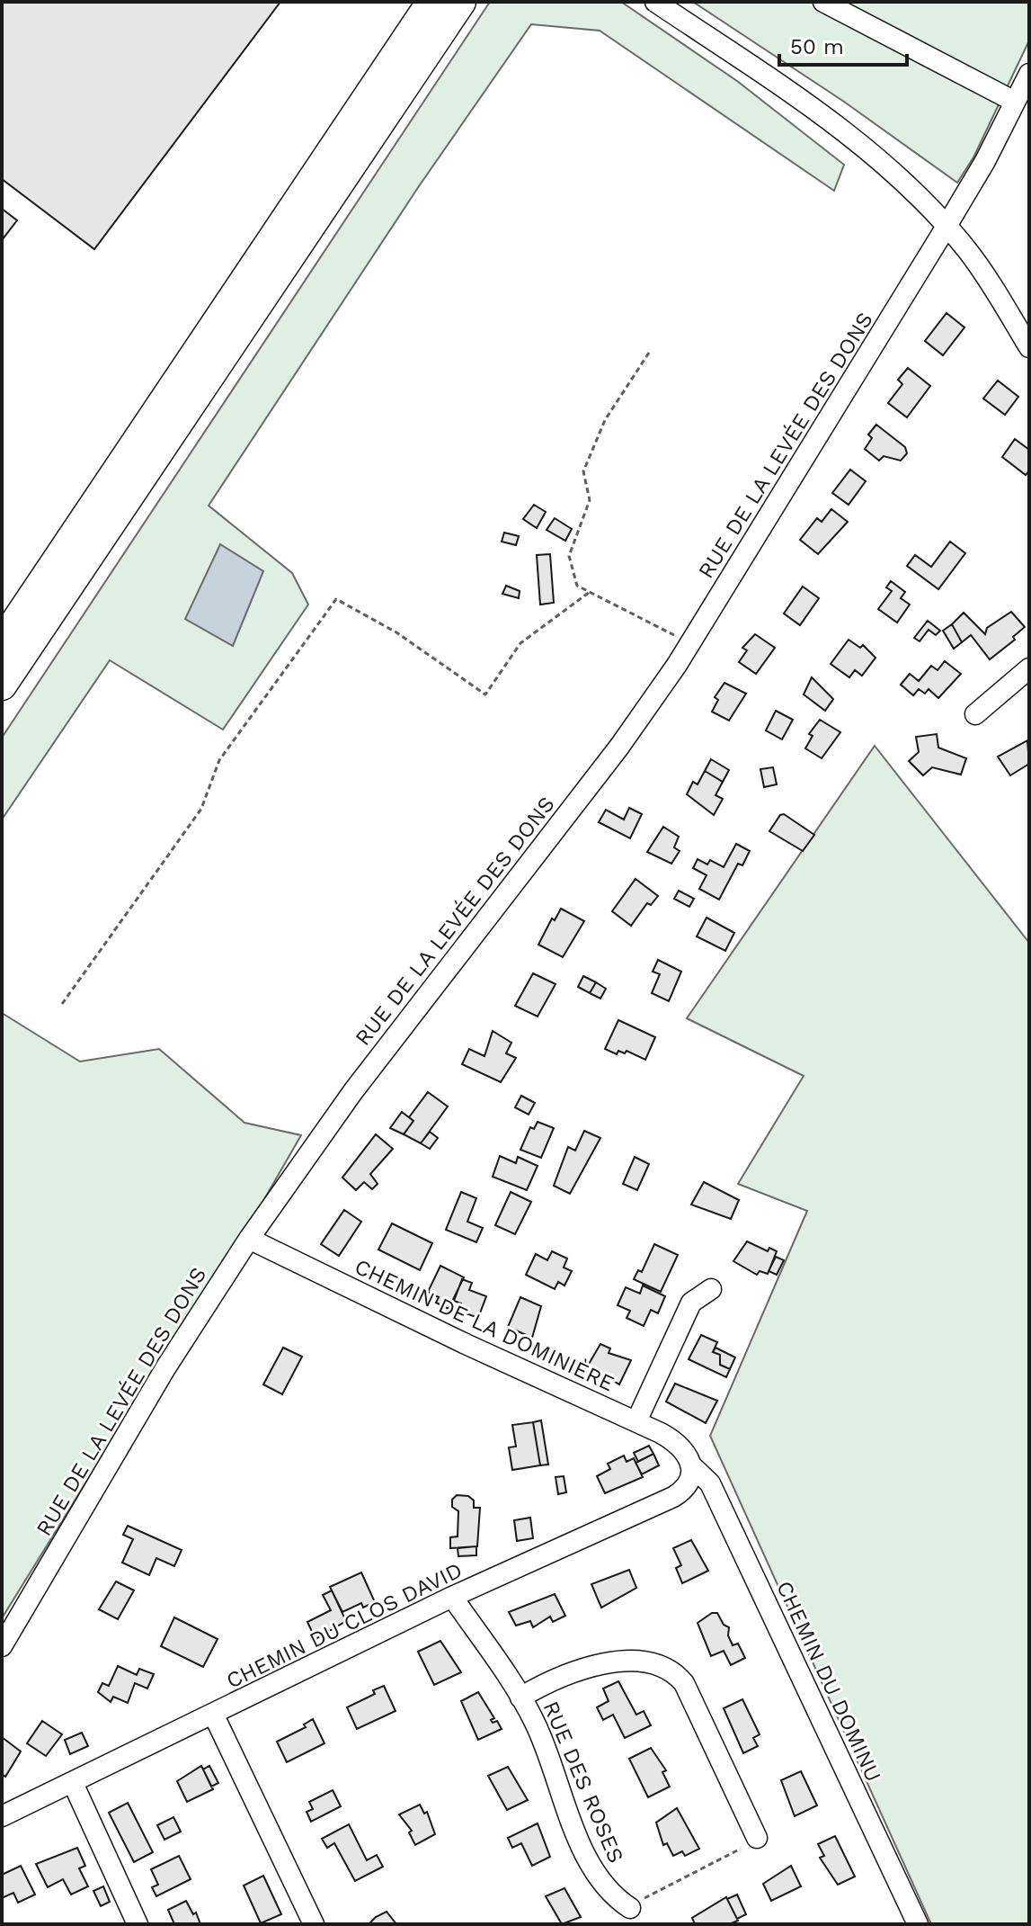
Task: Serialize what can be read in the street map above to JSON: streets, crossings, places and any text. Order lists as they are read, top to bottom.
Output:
{
  "streets": {
    "street": [
      "RUE DE LA LEVÉE DES DONS",
      "CHEMIN DE LA DOMINIÈRE",
      "CHEMIN DU CLOS DAVID",
      "CHEMIN DU DOMINU",
      "RUE DES ROSES"
    ]
  },
  "crossings": [
    ["RUE DE LA LEVÉE DES DONS", "CHEMIN DE LA DOMINIÈRE"],
    ["CHEMIN DE LA DOMINIÈRE", "CHEMIN DU CLOS DAVID"],
    ["CHEMIN DE LA DOMINIÈRE", "CHEMIN DU DOMINU"],
    ["CHEMIN DU CLOS DAVID", "CHEMIN DU DOMINU"],
    ["CHEMIN DU CLOS DAVID", "RUE DES ROSES"]
  ],
  "scale_bar": "50 m"
}
